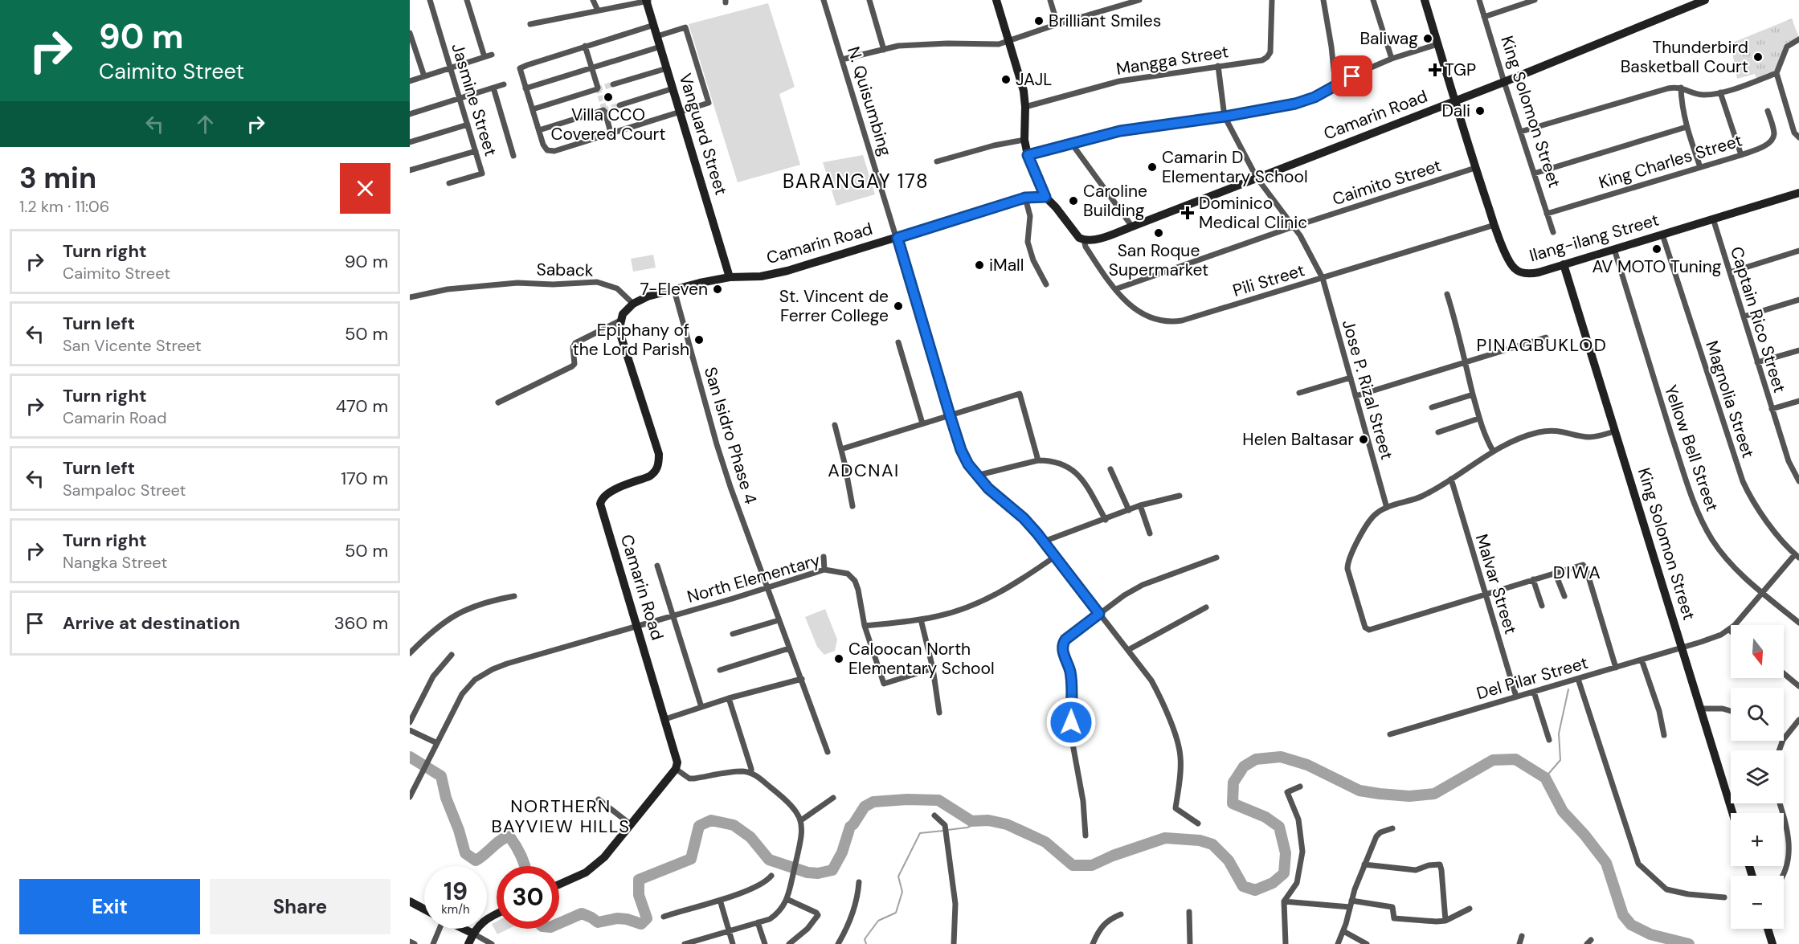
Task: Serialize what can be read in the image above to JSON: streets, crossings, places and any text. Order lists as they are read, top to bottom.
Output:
{
  "streets": {
    "main road": [
      "King Solomon Street",
      "Camarin Road",
      "Vanguard Street",
      "Ilang-ilang Street"
    ],
    "street": [
      "Mangga Street",
      "Jasmine Street",
      "N. Quisumbing",
      "King Charles Street",
      "Caimito Street",
      "Saback",
      "Pili Street",
      "Captain Rico Street",
      "Jose P. Rizal Street",
      "Magnolia Street",
      "San Isidro Phase 4",
      "Yellow Bell Street",
      "North Elementary",
      "Malvar Street",
      "Del Pilar Street"
    ]
  },
  "crossings": [
    ["N. Quisumbing", "Camarin Road"],
    ["King Solomon Street", "Camarin Road"],
    ["King Solomon Street", "King Charles Street"],
    ["King Solomon Street", "Ilang-ilang Street"],
    ["King Solomon Street", "Del Pilar Street"],
    ["Camarin Road", "Vanguard Street"],
    ["Camarin Road", "Ilang-ilang Street"],
    ["Camarin Road", "Saback"],
    ["Camarin Road", "Pili Street"],
    ["Camarin Road", "Jose P. Rizal Street"],
    ["Camarin Road", "San Isidro Phase 4"],
    ["Camarin Road", "North Elementary"],
    ["Caimito Street", "Ilang-ilang Street"],
    ["Caimito Street", "Pili Street"],
    ["Caimito Street", "Jose P. Rizal Street"],
    ["Ilang-ilang Street", "Pili Street"],
    ["Ilang-ilang Street", "Captain Rico Street"],
    ["Ilang-ilang Street", "Magnolia Street"],
    ["Ilang-ilang Street", "Yellow Bell Street"],
    ["Pili Street", "Jose P. Rizal Street"],
    ["San Isidro Phase 4", "North Elementary"],
    ["Malvar Street", "Del Pilar Street"]
  ],
  "districts": [
    "BARANGAY 178",
    "PINAGBUKLOD",
    "ADCNAI",
    "DIWA",
    "NORTHERN BAYVIEW HILLS"
  ],
  "places": {
    "other": [
      "Brilliant Smiles",
      "Baliwag",
      "Thunderbird Basketball Court",
      "JAJL",
      "Villa CCO Covered Court",
      "Dali",
      "Camarin D Elementary School",
      "Caroline Building",
      "San Roque Supermarket",
      "AV MOTO Tuning",
      "iMall",
      "7-Eleven",
      "St. Vincent de Ferrer College",
      "Epiphany of the Lord Parish",
      "Helen Baltasar",
      "Caloocan North Elementary School"
    ],
    "health": ["TGP", "Dominico Medical Clinic"]
  },
  "north": "bottom",
  "page": {
    "turn": ["90 m", "Caimito Street"],
    "heading": ["3 min", "1.2 km · 11:06"],
    "list": [
      {
        "name": "Turn right",
        "note": "Caimito Street",
        "value": "90 m"
      },
      {
        "name": "Turn left",
        "note": "San Vicente Street",
        "value": "50 m"
      },
      {
        "name": "Turn right",
        "note": "Camarin Road",
        "value": "470 m"
      },
      {
        "name": "Turn left",
        "note": "Sampaloc Street",
        "value": "170 m"
      },
      {
        "name": "Turn right",
        "note": "Nangka Street",
        "value": "50 m"
      },
      {
        "name": "Arrive at destination",
        "value": "360 m"
      }
    ],
    "map_buttons": ["+", "−"],
    "speed": "19 km/h",
    "limit": "30",
    "buttons": ["Exit", "Share"]
  }
}
